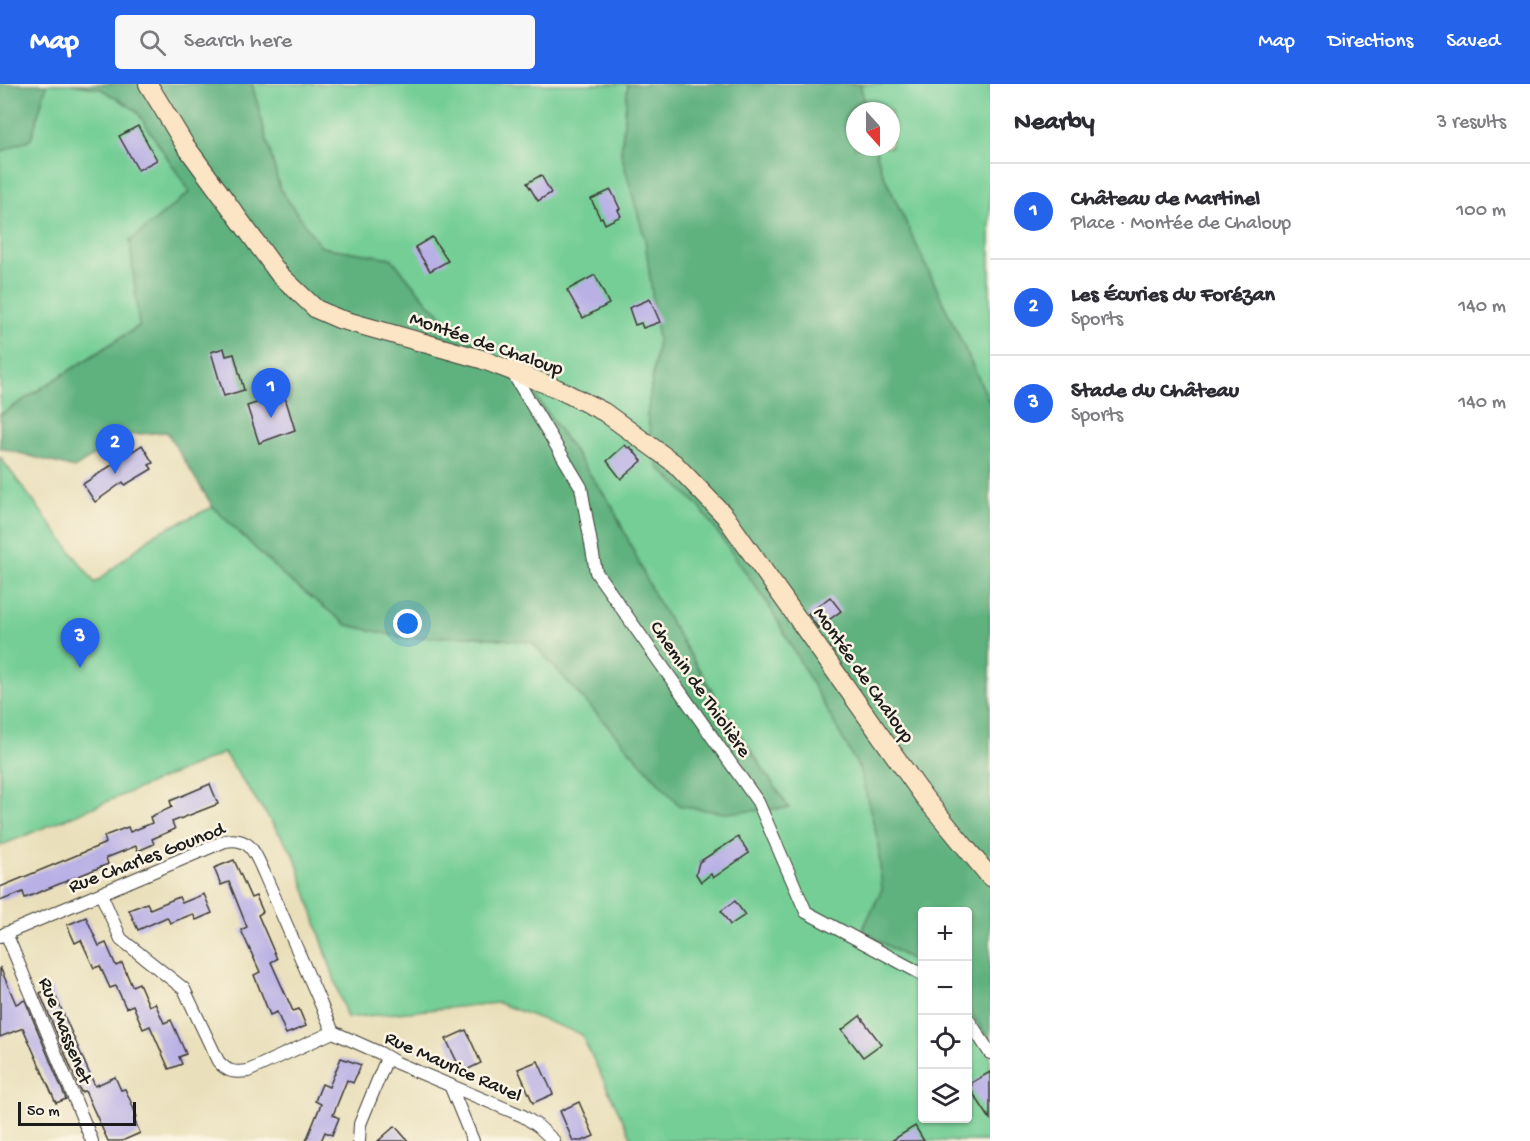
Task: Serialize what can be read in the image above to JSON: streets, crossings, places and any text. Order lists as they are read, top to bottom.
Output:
{
  "streets": {
    "main road": ["Montée de Chaloup"],
    "street": [
      "Chemin de Thiolière",
      "Rue Charles Gounod",
      "Rue Massenet",
      "Rue Maurice Ravel"
    ]
  },
  "crossings": [
    ["Montée de Chaloup", "Chemin de Thiolière"],
    ["Rue Charles Gounod", "Rue Massenet"],
    ["Rue Charles Gounod", "Rue Maurice Ravel"]
  ],
  "scale_bar": "50 m",
  "north": "bottom",
  "page": {
    "header": "Map",
    "search": "Search here",
    "nav": ["Map", "Directions", "Saved"],
    "heading": ["Nearby", "3 results"],
    "list": [
      {
        "mark": "1",
        "name": "Château de Martinel",
        "note": "Place · Montée de Chaloup",
        "value": "100 m"
      },
      {
        "mark": "2",
        "name": "Les Écuries du Forézan",
        "note": "Sports",
        "value": "140 m"
      },
      {
        "mark": "3",
        "name": "Stade du Château",
        "note": "Sports",
        "value": "140 m"
      }
    ],
    "pins": ["1", "2", "3"],
    "map_buttons": ["+", "−"],
    "scale": "50 m"
  }
}
